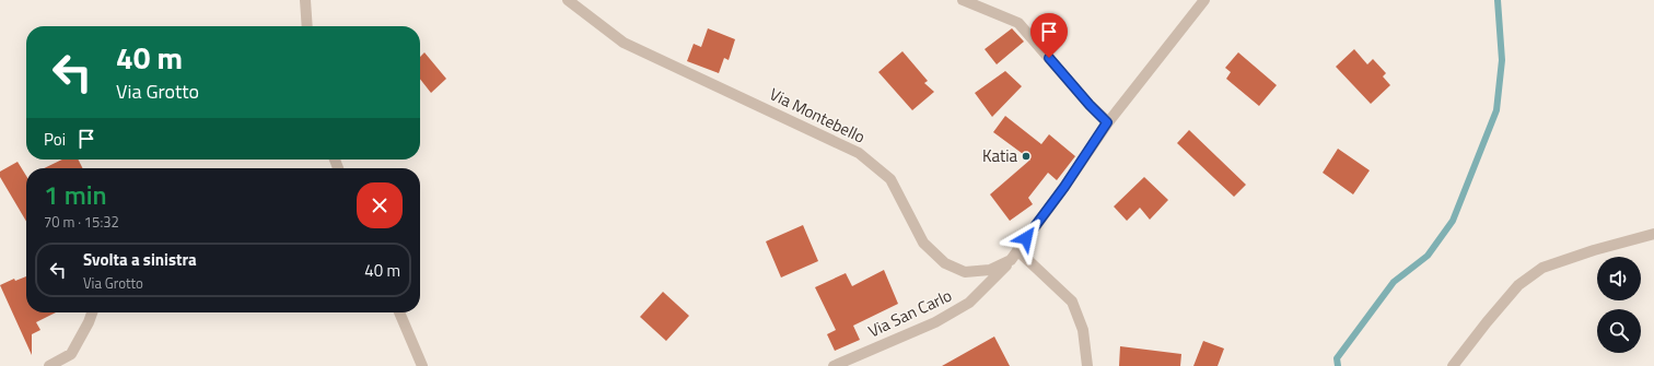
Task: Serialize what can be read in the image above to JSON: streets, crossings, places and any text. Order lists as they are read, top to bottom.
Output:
{
  "streets": {
    "street": ["Via Montebello", "Via San Carlo"]
  },
  "crossings": [
    ["Via Montebello", "Via San Carlo"]
  ],
  "places": ["Katia"],
  "page": {
    "turn": ["40 m", "Via Grotto"],
    "then": "Poi",
    "heading": ["1 min", "70 m · 15:32"],
    "list": [
      {
        "name": "Svolta a sinistra",
        "note": "Via Grotto",
        "value": "40 m"
      }
    ]
  }
}
